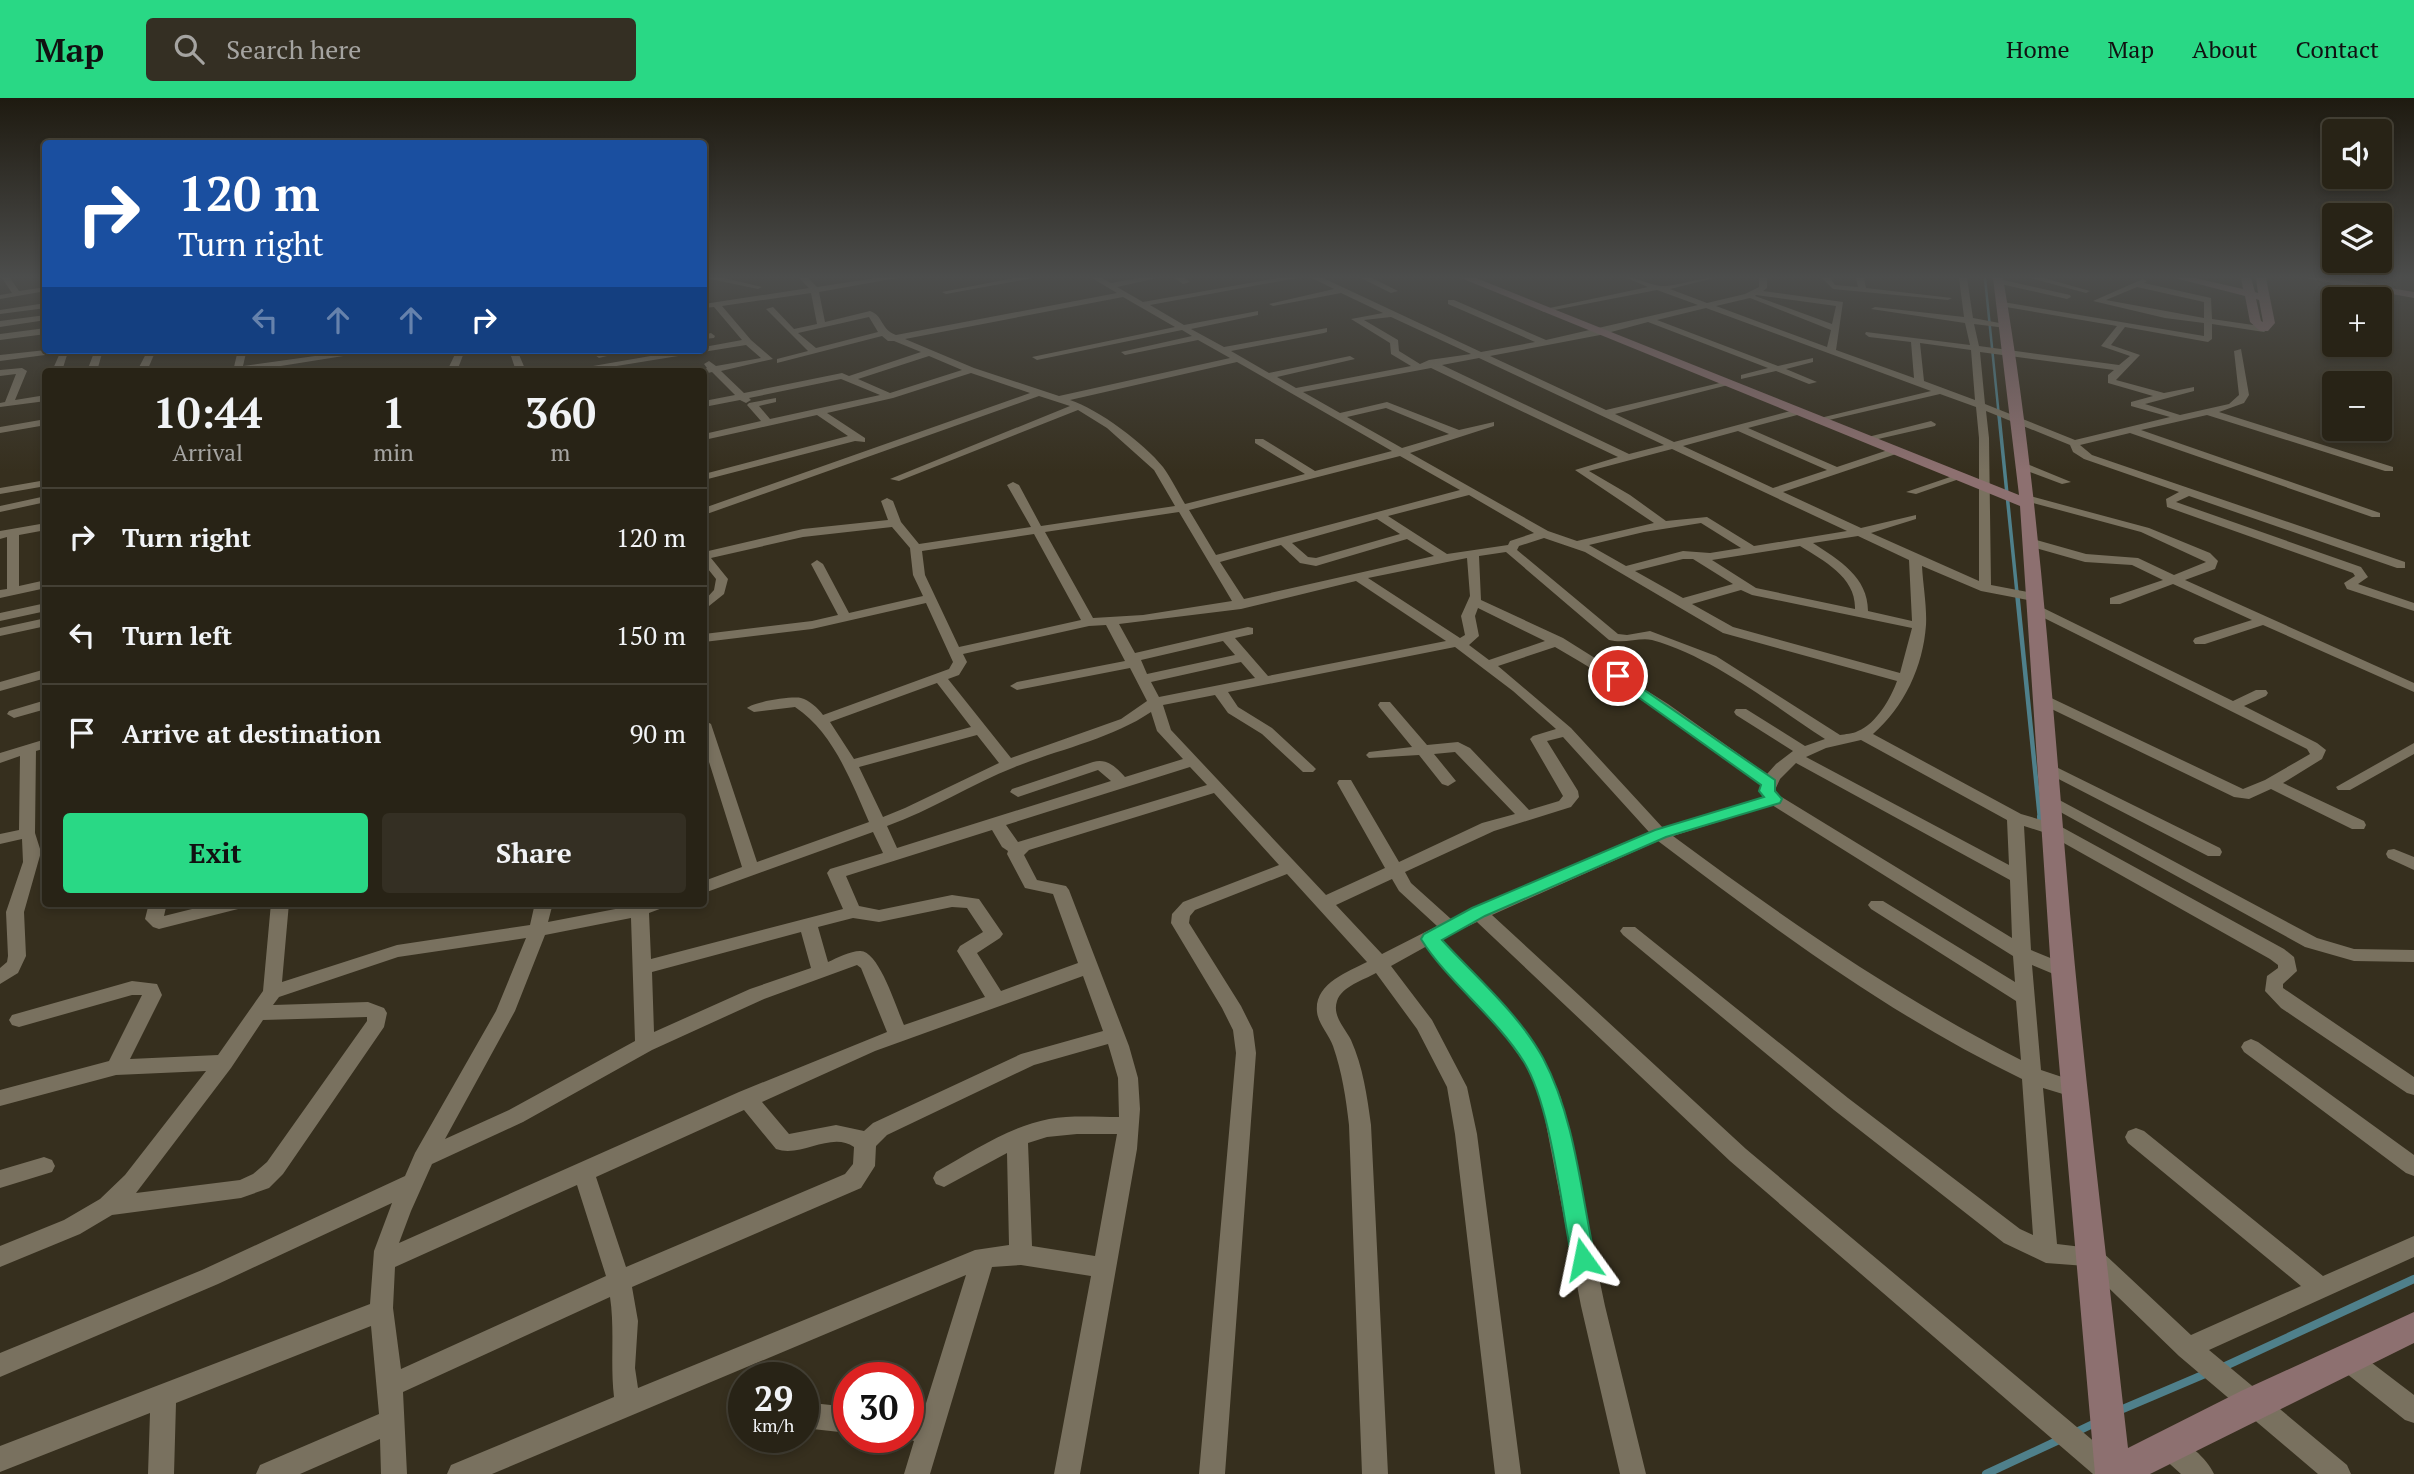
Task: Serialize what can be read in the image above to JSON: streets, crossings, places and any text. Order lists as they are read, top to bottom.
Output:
{
  "page": {
    "header": "Map",
    "search": "Search here",
    "nav": [
      "Home",
      "Map",
      "About",
      "Contact"
    ],
    "map_buttons": ["+", "−"],
    "turn": ["120 m", "Turn right"],
    "eta": [
      "10:44",
      "Arrival",
      "1",
      "min",
      "360",
      "m"
    ],
    "list": [
      {
        "name": "Turn right",
        "value": "120 m"
      },
      {
        "name": "Turn left",
        "value": "150 m"
      },
      {
        "name": "Arrive at destination",
        "value": "90 m"
      }
    ],
    "buttons": ["Exit", "Share"],
    "speed": "29 km/h",
    "limit": "30"
  }
}
